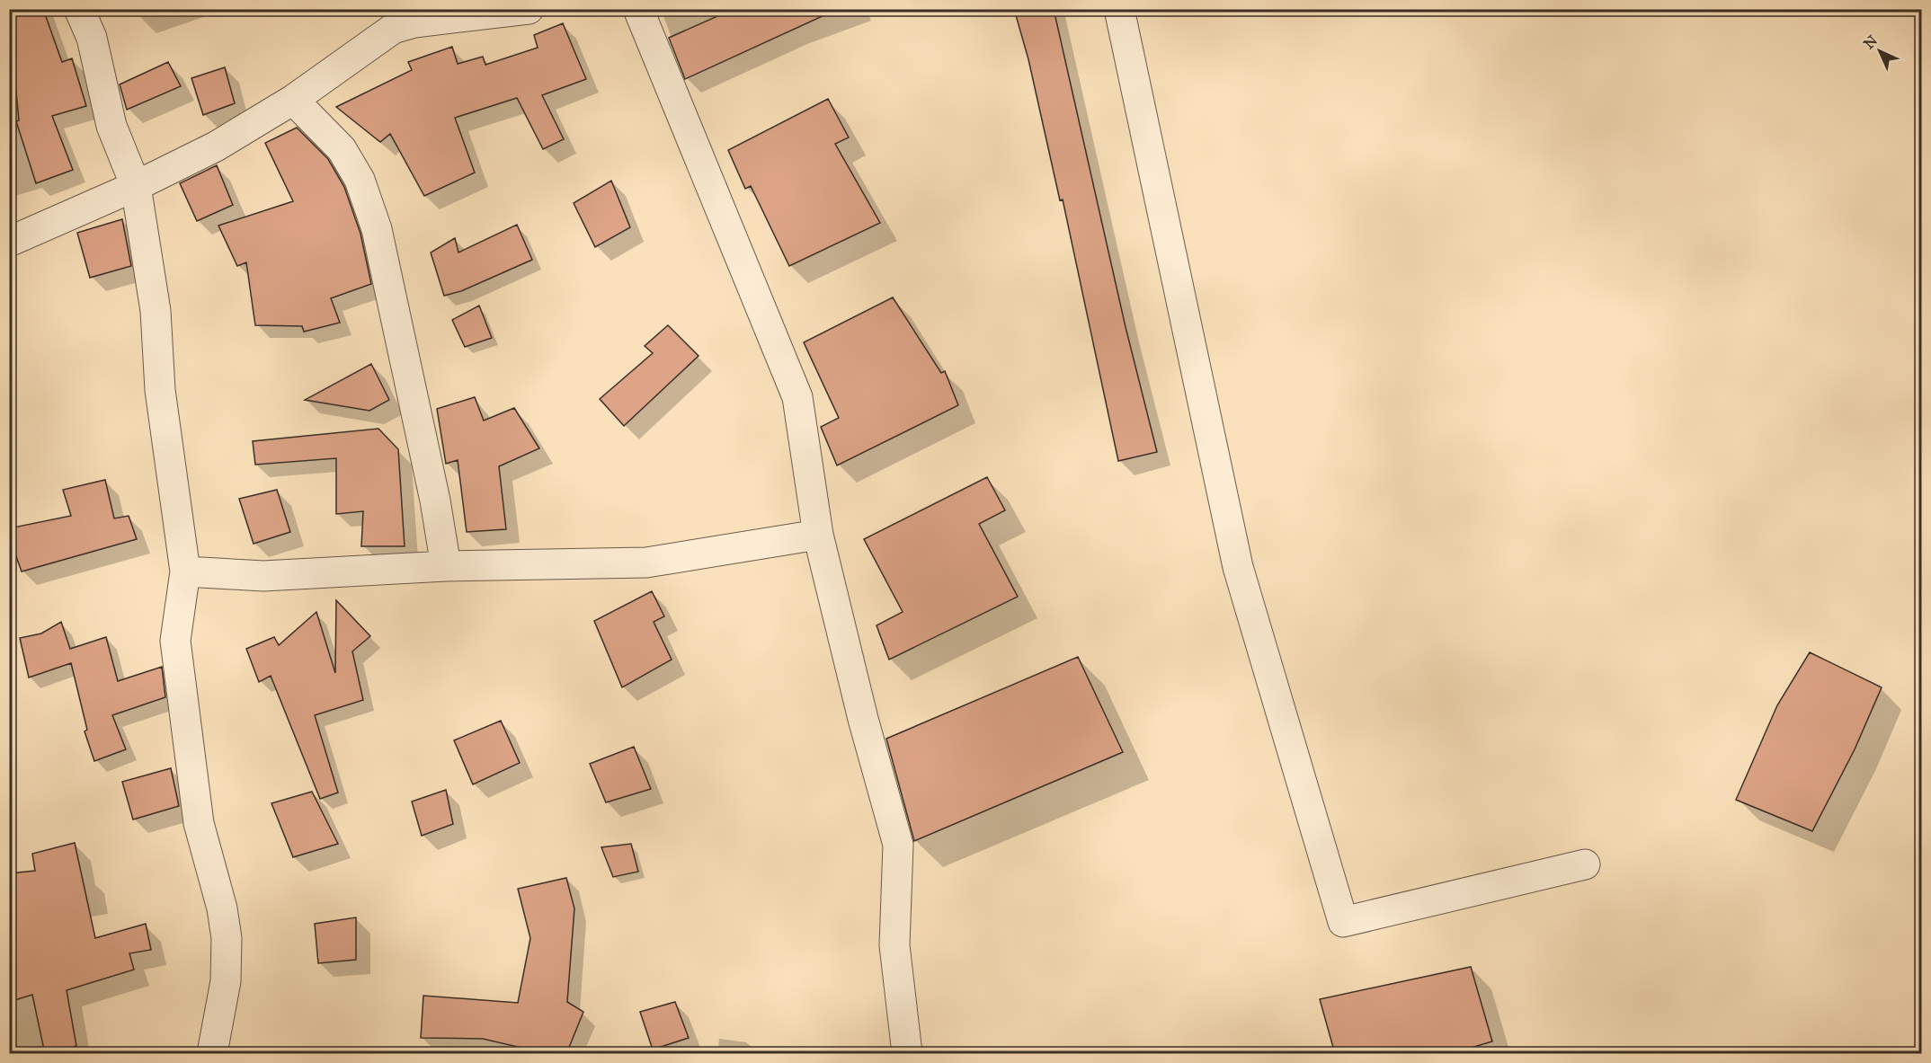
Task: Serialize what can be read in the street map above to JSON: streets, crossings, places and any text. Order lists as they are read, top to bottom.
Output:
{
  "north": "top left"
}
